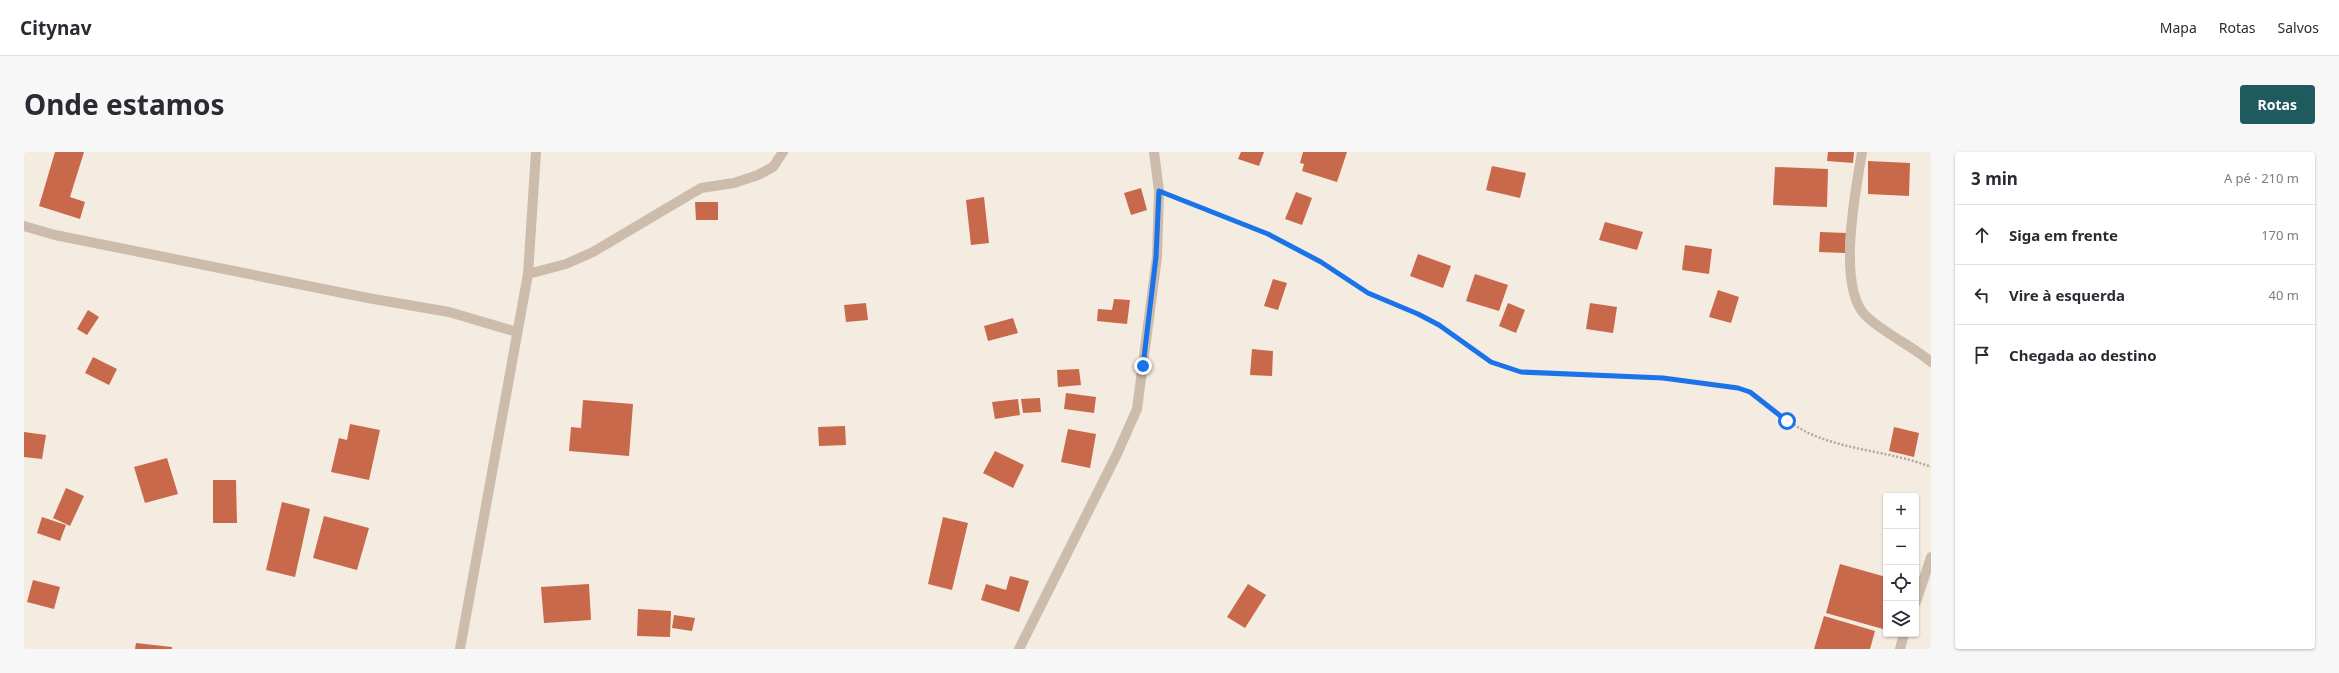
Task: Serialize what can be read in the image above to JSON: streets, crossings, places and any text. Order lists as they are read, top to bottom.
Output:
{
  "page": {
    "header": "Citynav",
    "nav": ["Mapa", "Rotas", "Salvos"],
    "title": "Onde estamos",
    "buttons": "Rotas",
    "heading": ["3 min", "A pé · 210 m"],
    "list": [
      ["Siga em frente", "170 m"],
      ["Vire à esquerda", "40 m"],
      "Chegada ao destino"
    ],
    "map_buttons": ["+", "−"]
  }
}
